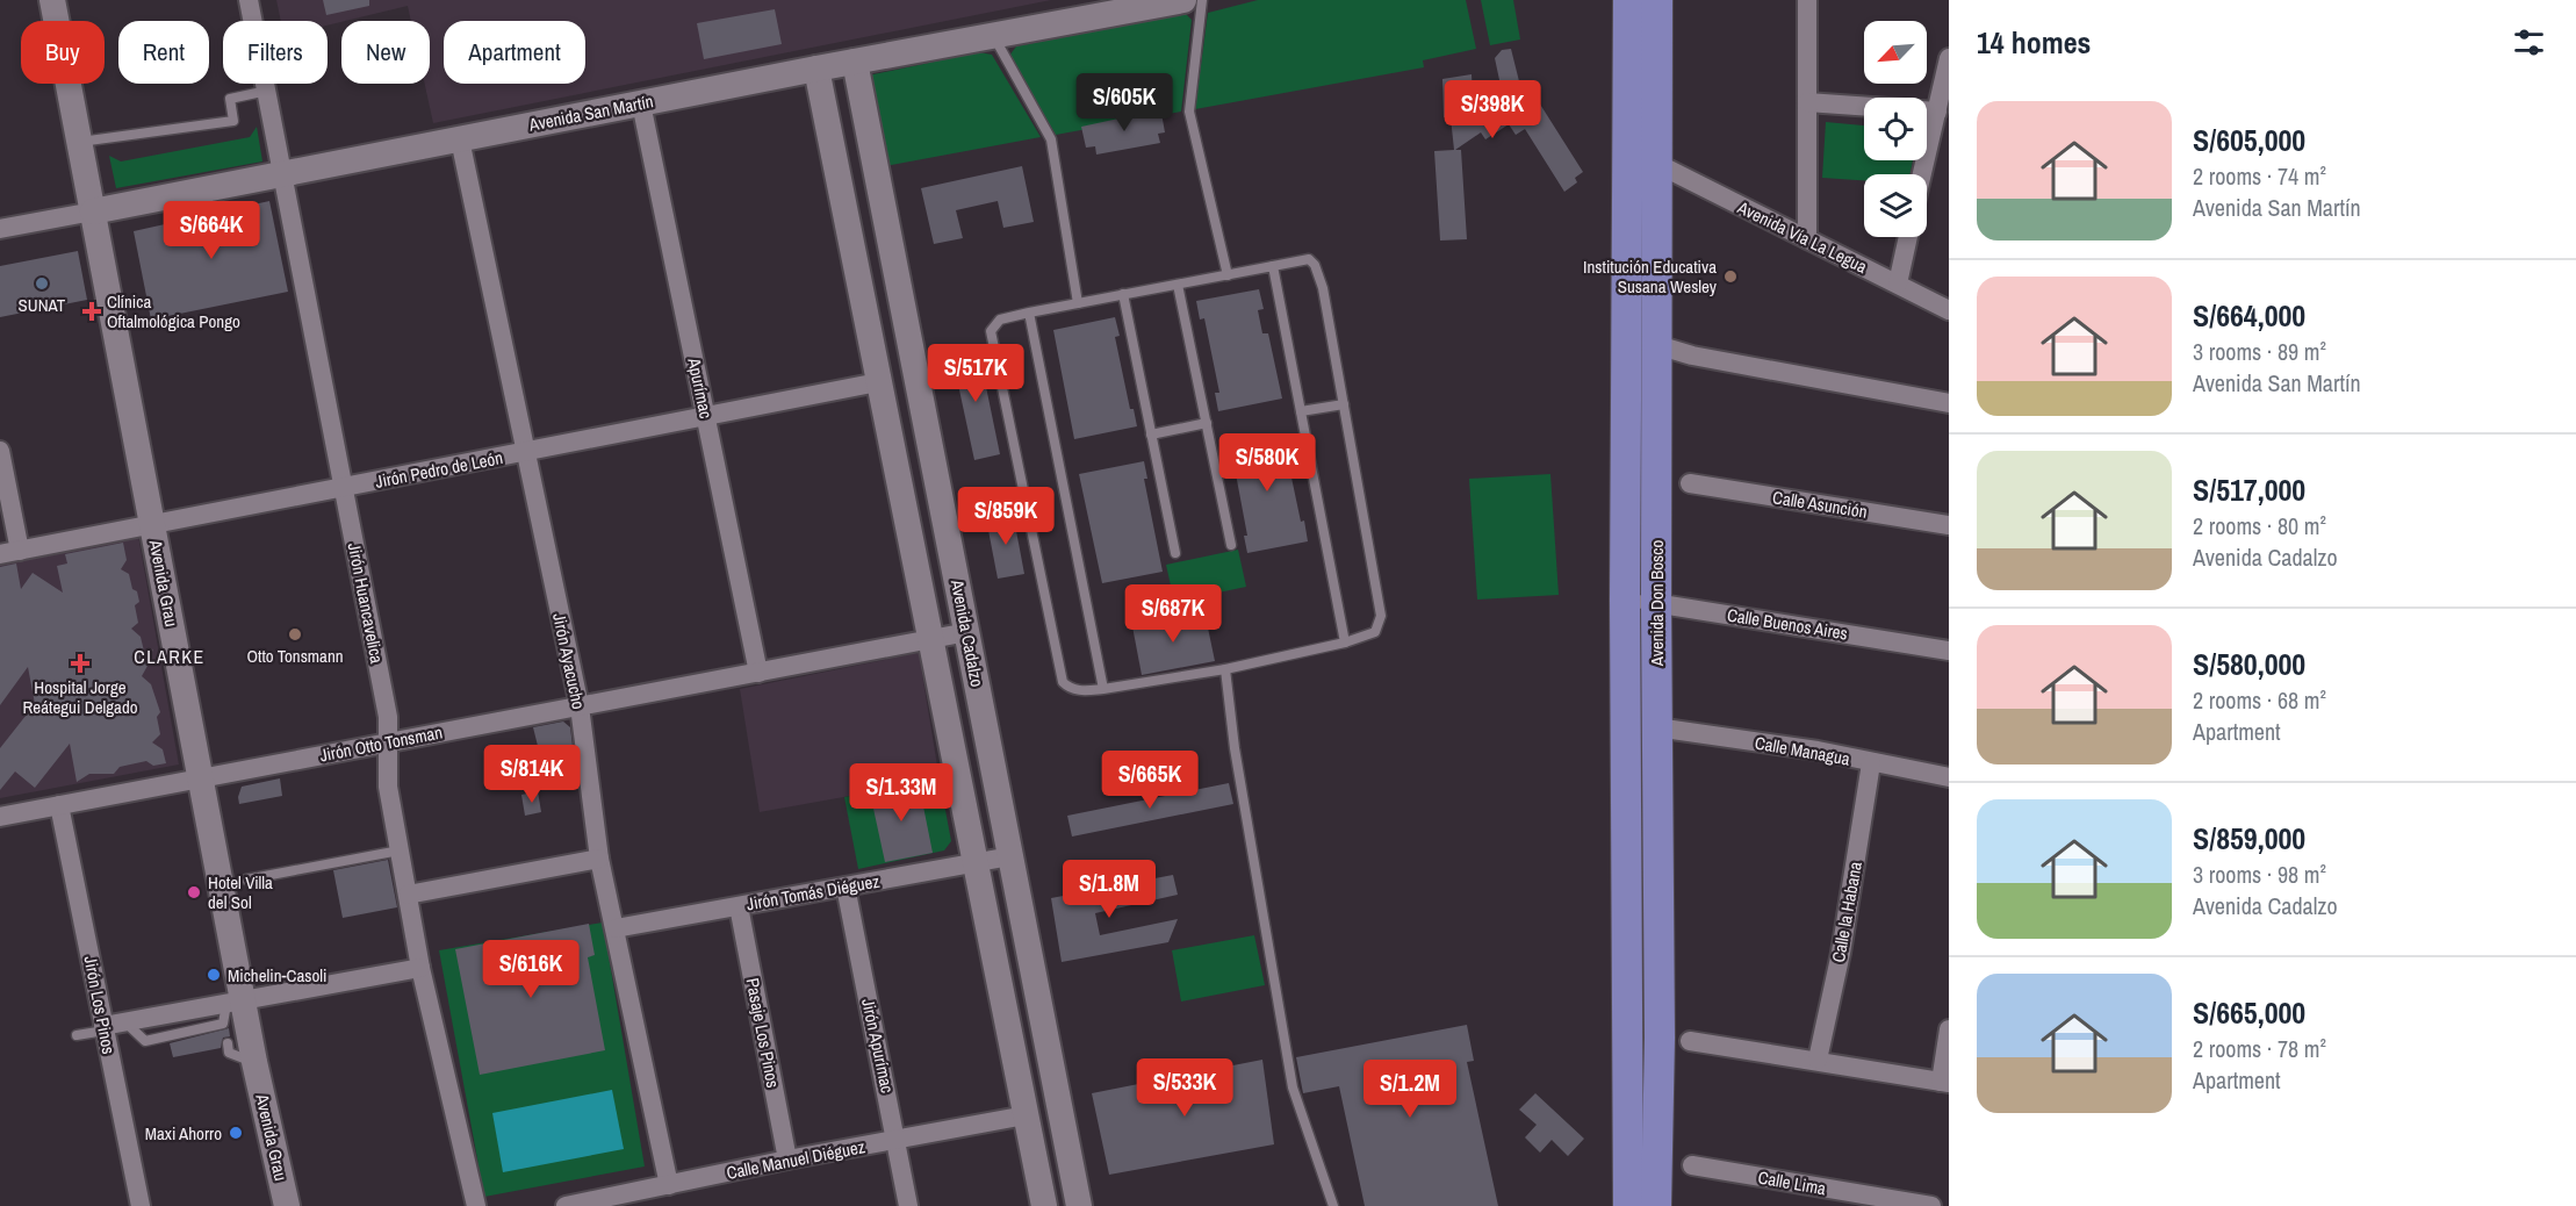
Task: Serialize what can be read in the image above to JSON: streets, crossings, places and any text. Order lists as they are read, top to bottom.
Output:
{
  "streets": {
    "main road": [
      "Avenida San Martín",
      "Avenida Grau",
      "Avenida Don Bosco",
      "Avenida Cadalzo"
    ],
    "street": [
      "Avenida Vía La Legua",
      "Apurímac",
      "Jirón Pedro de León",
      "Calle Asunción",
      "Jirón Huancavelica",
      "Calle Buenos Aires",
      "Jirón Ayacucho",
      "Jirón Otto Tonsman",
      "Calle Managua",
      "Jirón Tomás Diéguez",
      "Calle la Habana",
      "Jirón Los Pinos",
      "Pasaje Los Pinos",
      "Jirón Apurímac",
      "Calle Manuel Diéguez",
      "Calle Lima"
    ]
  },
  "crossings": [
    ["Avenida San Martín", "Apurímac"],
    ["Avenida San Martín", "Avenida Grau"],
    ["Avenida San Martín", "Jirón Huancavelica"],
    ["Avenida San Martín", "Avenida Cadalzo"],
    ["Avenida San Martín", "Jirón Ayacucho"],
    ["Avenida Vía La Legua", "Avenida Don Bosco"],
    ["Apurímac", "Jirón Pedro de León"],
    ["Apurímac", "Jirón Otto Tonsman"],
    ["Jirón Pedro de León", "Avenida Grau"],
    ["Jirón Pedro de León", "Jirón Huancavelica"],
    ["Jirón Pedro de León", "Jirón Ayacucho"],
    ["Avenida Grau", "Jirón Otto Tonsman"],
    ["Jirón Huancavelica", "Jirón Otto Tonsman"],
    ["Avenida Don Bosco", "Calle Buenos Aires"],
    ["Avenida Don Bosco", "Calle Managua"],
    ["Avenida Cadalzo", "Jirón Otto Tonsman"],
    ["Avenida Cadalzo", "Jirón Tomás Diéguez"],
    ["Jirón Ayacucho", "Jirón Otto Tonsman"],
    ["Jirón Ayacucho", "Jirón Tomás Diéguez"],
    ["Jirón Ayacucho", "Calle Manuel Diéguez"],
    ["Jirón Otto Tonsman", "Jirón Los Pinos"],
    ["Calle Managua", "Calle la Habana"],
    ["Jirón Tomás Diéguez", "Pasaje Los Pinos"],
    ["Jirón Tomás Diéguez", "Jirón Apurímac"],
    ["Pasaje Los Pinos", "Calle Manuel Diéguez"],
    ["Jirón Apurímac", "Calle Manuel Diéguez"]
  ],
  "districts": ["CLARKE"],
  "places": {
    "other": [
      "Institución Educativa Susana Wesley",
      "SUNAT",
      "Otto Tonsmann",
      "Hotel Villa del Sol",
      "Michelin-Casoli",
      "Maxi Ahorro"
    ],
    "health": ["Clínica Oftalmológica Pongo", "Hospital Jorge Reátegui Delgado"]
  },
  "north": "bottom left",
  "page": {
    "heading": "14 homes",
    "chip": [
      "Buy",
      "Rent",
      "Filters",
      "New",
      "Apartment"
    ],
    "price": [
      "S/605K",
      "S/398K",
      "S/664K",
      "S/517K",
      "S/580K",
      "S/859K",
      "S/687K",
      "S/814K",
      "S/665K",
      "S/1.33M",
      "S/1.8M",
      "S/616K",
      "S/533K",
      "S/1.2M"
    ],
    "list": [
      {
        "name": "S/605,000",
        "note": "2 rooms · 74 m² · Avenida San Martín"
      },
      {
        "name": "S/664,000",
        "note": "3 rooms · 89 m² · Avenida San Martín"
      },
      {
        "name": "S/517,000",
        "note": "2 rooms · 80 m² · Avenida Cadalzo"
      },
      {
        "name": "S/580,000",
        "note": "2 rooms · 68 m² · Apartment"
      },
      {
        "name": "S/859,000",
        "note": "3 rooms · 98 m² · Avenida Cadalzo"
      },
      {
        "name": "S/665,000",
        "note": "2 rooms · 78 m² · Apartment"
      }
    ]
  }
}
